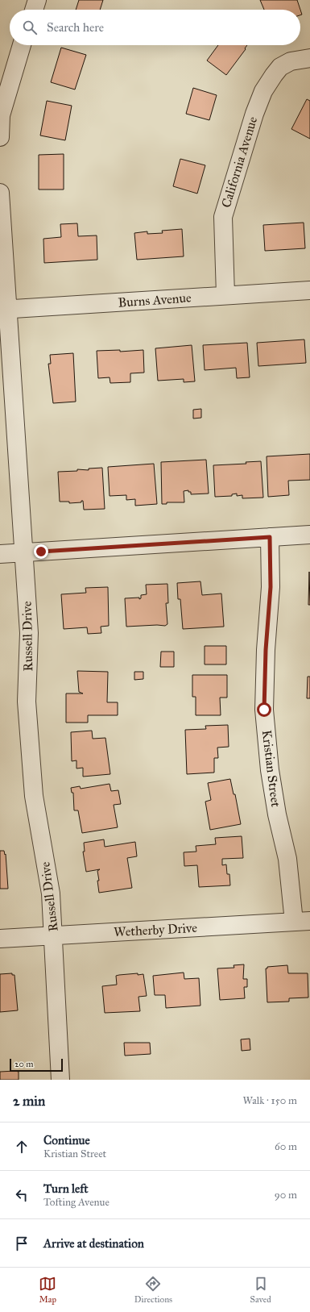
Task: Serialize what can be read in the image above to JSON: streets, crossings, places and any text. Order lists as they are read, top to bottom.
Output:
{
  "streets": {
    "street": [
      "California Avenue",
      "Burns Avenue",
      "Russell Drive",
      "Kristian Street",
      "Wetherby Drive"
    ]
  },
  "crossings": [
    ["California Avenue", "Burns Avenue"],
    ["Burns Avenue", "Russell Drive"],
    ["Russell Drive", "Wetherby Drive"],
    ["Kristian Street", "Wetherby Drive"]
  ],
  "scale_bar": "20 m",
  "page": {
    "search": "Search here",
    "scale": "20 m",
    "heading": ["2 min", "Walk · 150 m"],
    "list": [
      ["Continue", "Kristian Street", "60 m"],
      ["Turn left", "Tofting Avenue", "90 m"],
      "Arrive at destination"
    ],
    "nav": ["Map", "Directions", "Saved"]
  }
}
